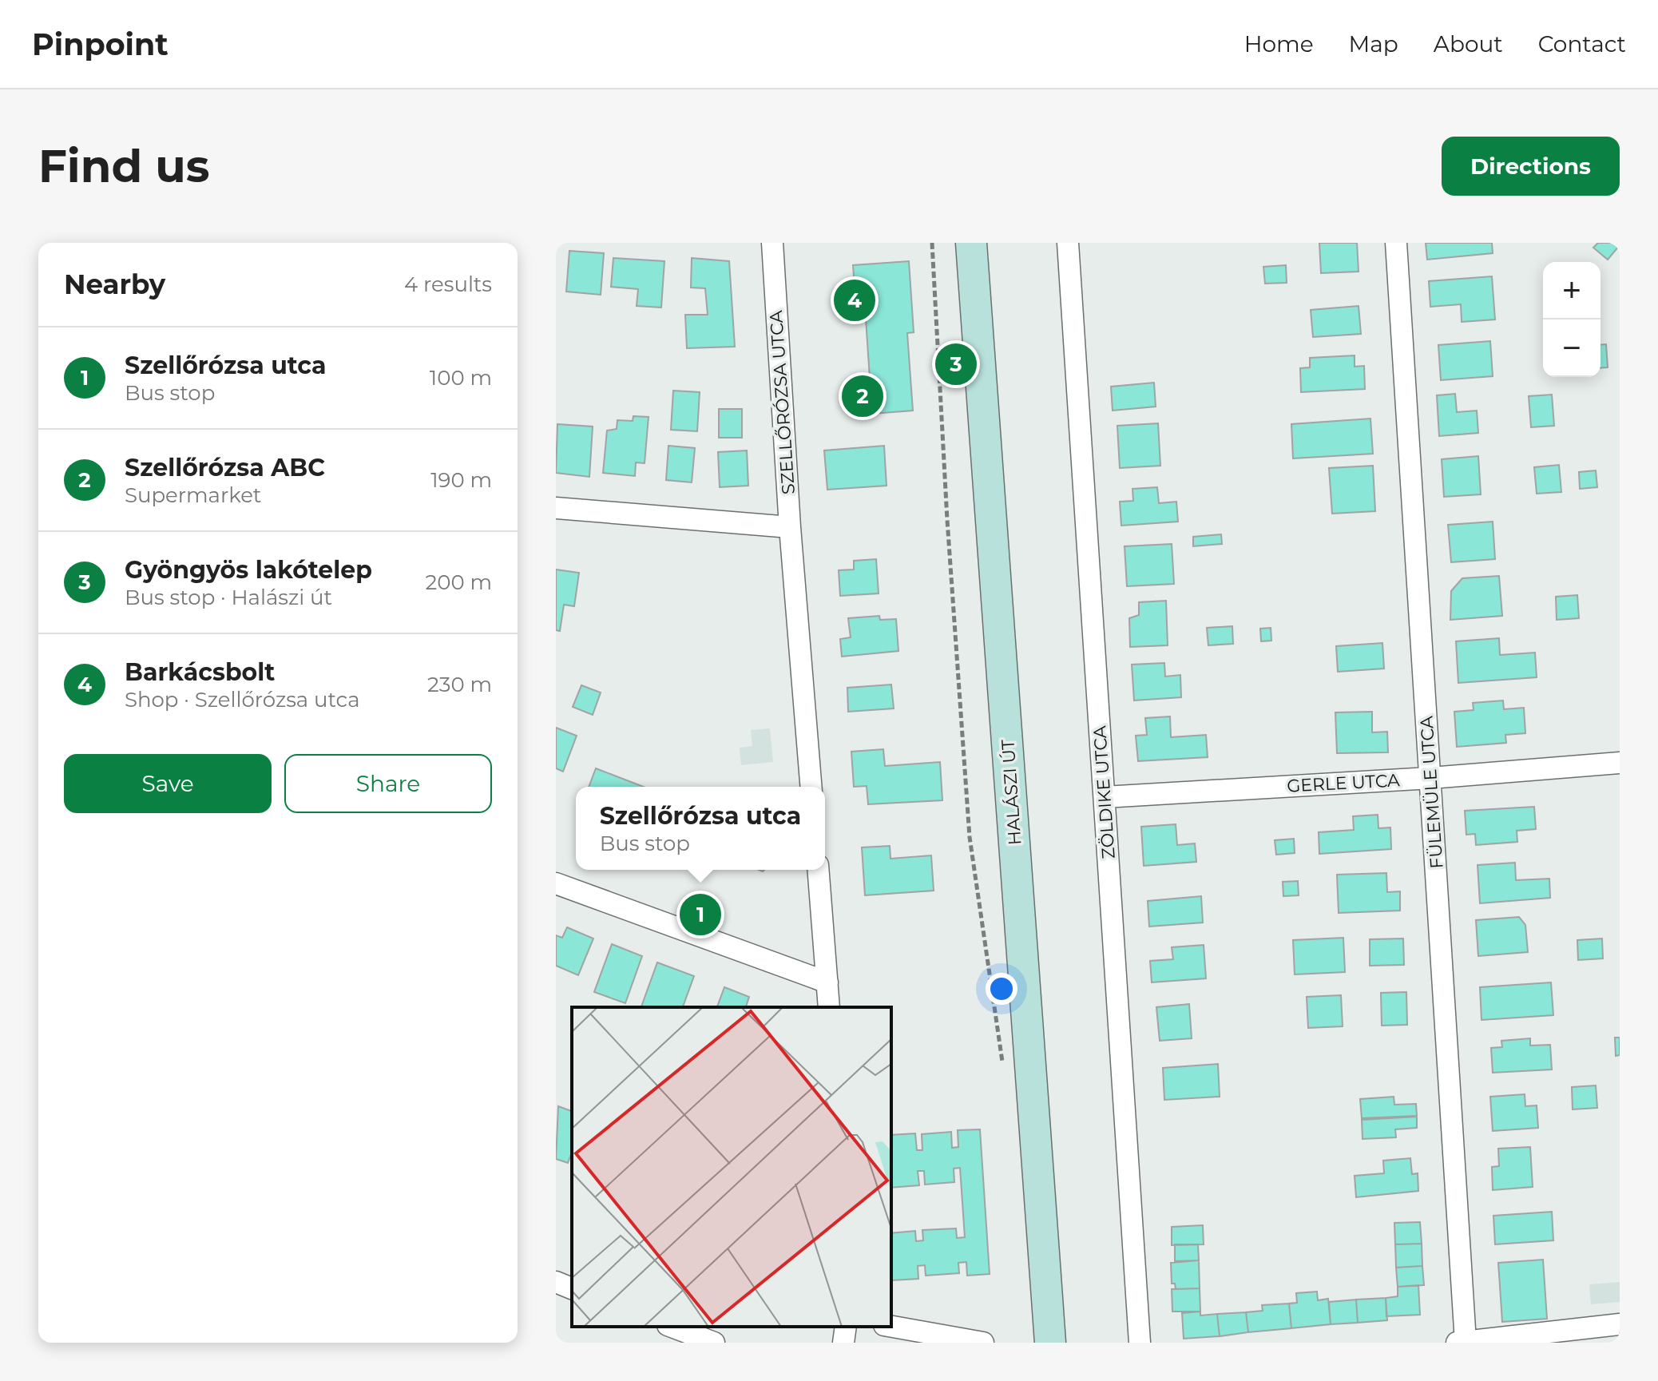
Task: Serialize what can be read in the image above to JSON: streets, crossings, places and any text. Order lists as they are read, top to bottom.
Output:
{
  "streets": {
    "main road": ["HALÁSZI ÚT"],
    "street": [
      "SZELLŐRÓZSA UTCA",
      "GERLE UTCA",
      "ZÖLDIKE UTCA",
      "FÜLEMÜLE UTCA"
    ]
  },
  "crossings": [
    ["GERLE UTCA", "ZÖLDIKE UTCA"],
    ["GERLE UTCA", "FÜLEMÜLE UTCA"]
  ],
  "page": {
    "header": "Pinpoint",
    "nav": [
      "Home",
      "Map",
      "About",
      "Contact"
    ],
    "buttons": [
      "Directions",
      ["Save", "Share"]
    ],
    "title": "Find us",
    "heading": ["Nearby", "4 results"],
    "map_buttons": ["+", "−"],
    "pins": [
      "4",
      "3",
      "2",
      "1"
    ],
    "list": [
      {
        "mark": "1",
        "name": "Szellőrózsa utca",
        "note": "Bus stop",
        "value": "100 m"
      },
      {
        "mark": "2",
        "name": "Szellőrózsa ABC",
        "note": "Supermarket",
        "value": "190 m"
      },
      {
        "mark": "3",
        "name": "Gyöngyös lakótelep",
        "note": "Bus stop · Halászi út",
        "value": "200 m"
      },
      {
        "mark": "4",
        "name": "Barkácsbolt",
        "note": "Shop · Szellőrózsa utca",
        "value": "230 m"
      }
    ],
    "popup": ["Szellőrózsa utca", "Bus stop"]
  }
}
